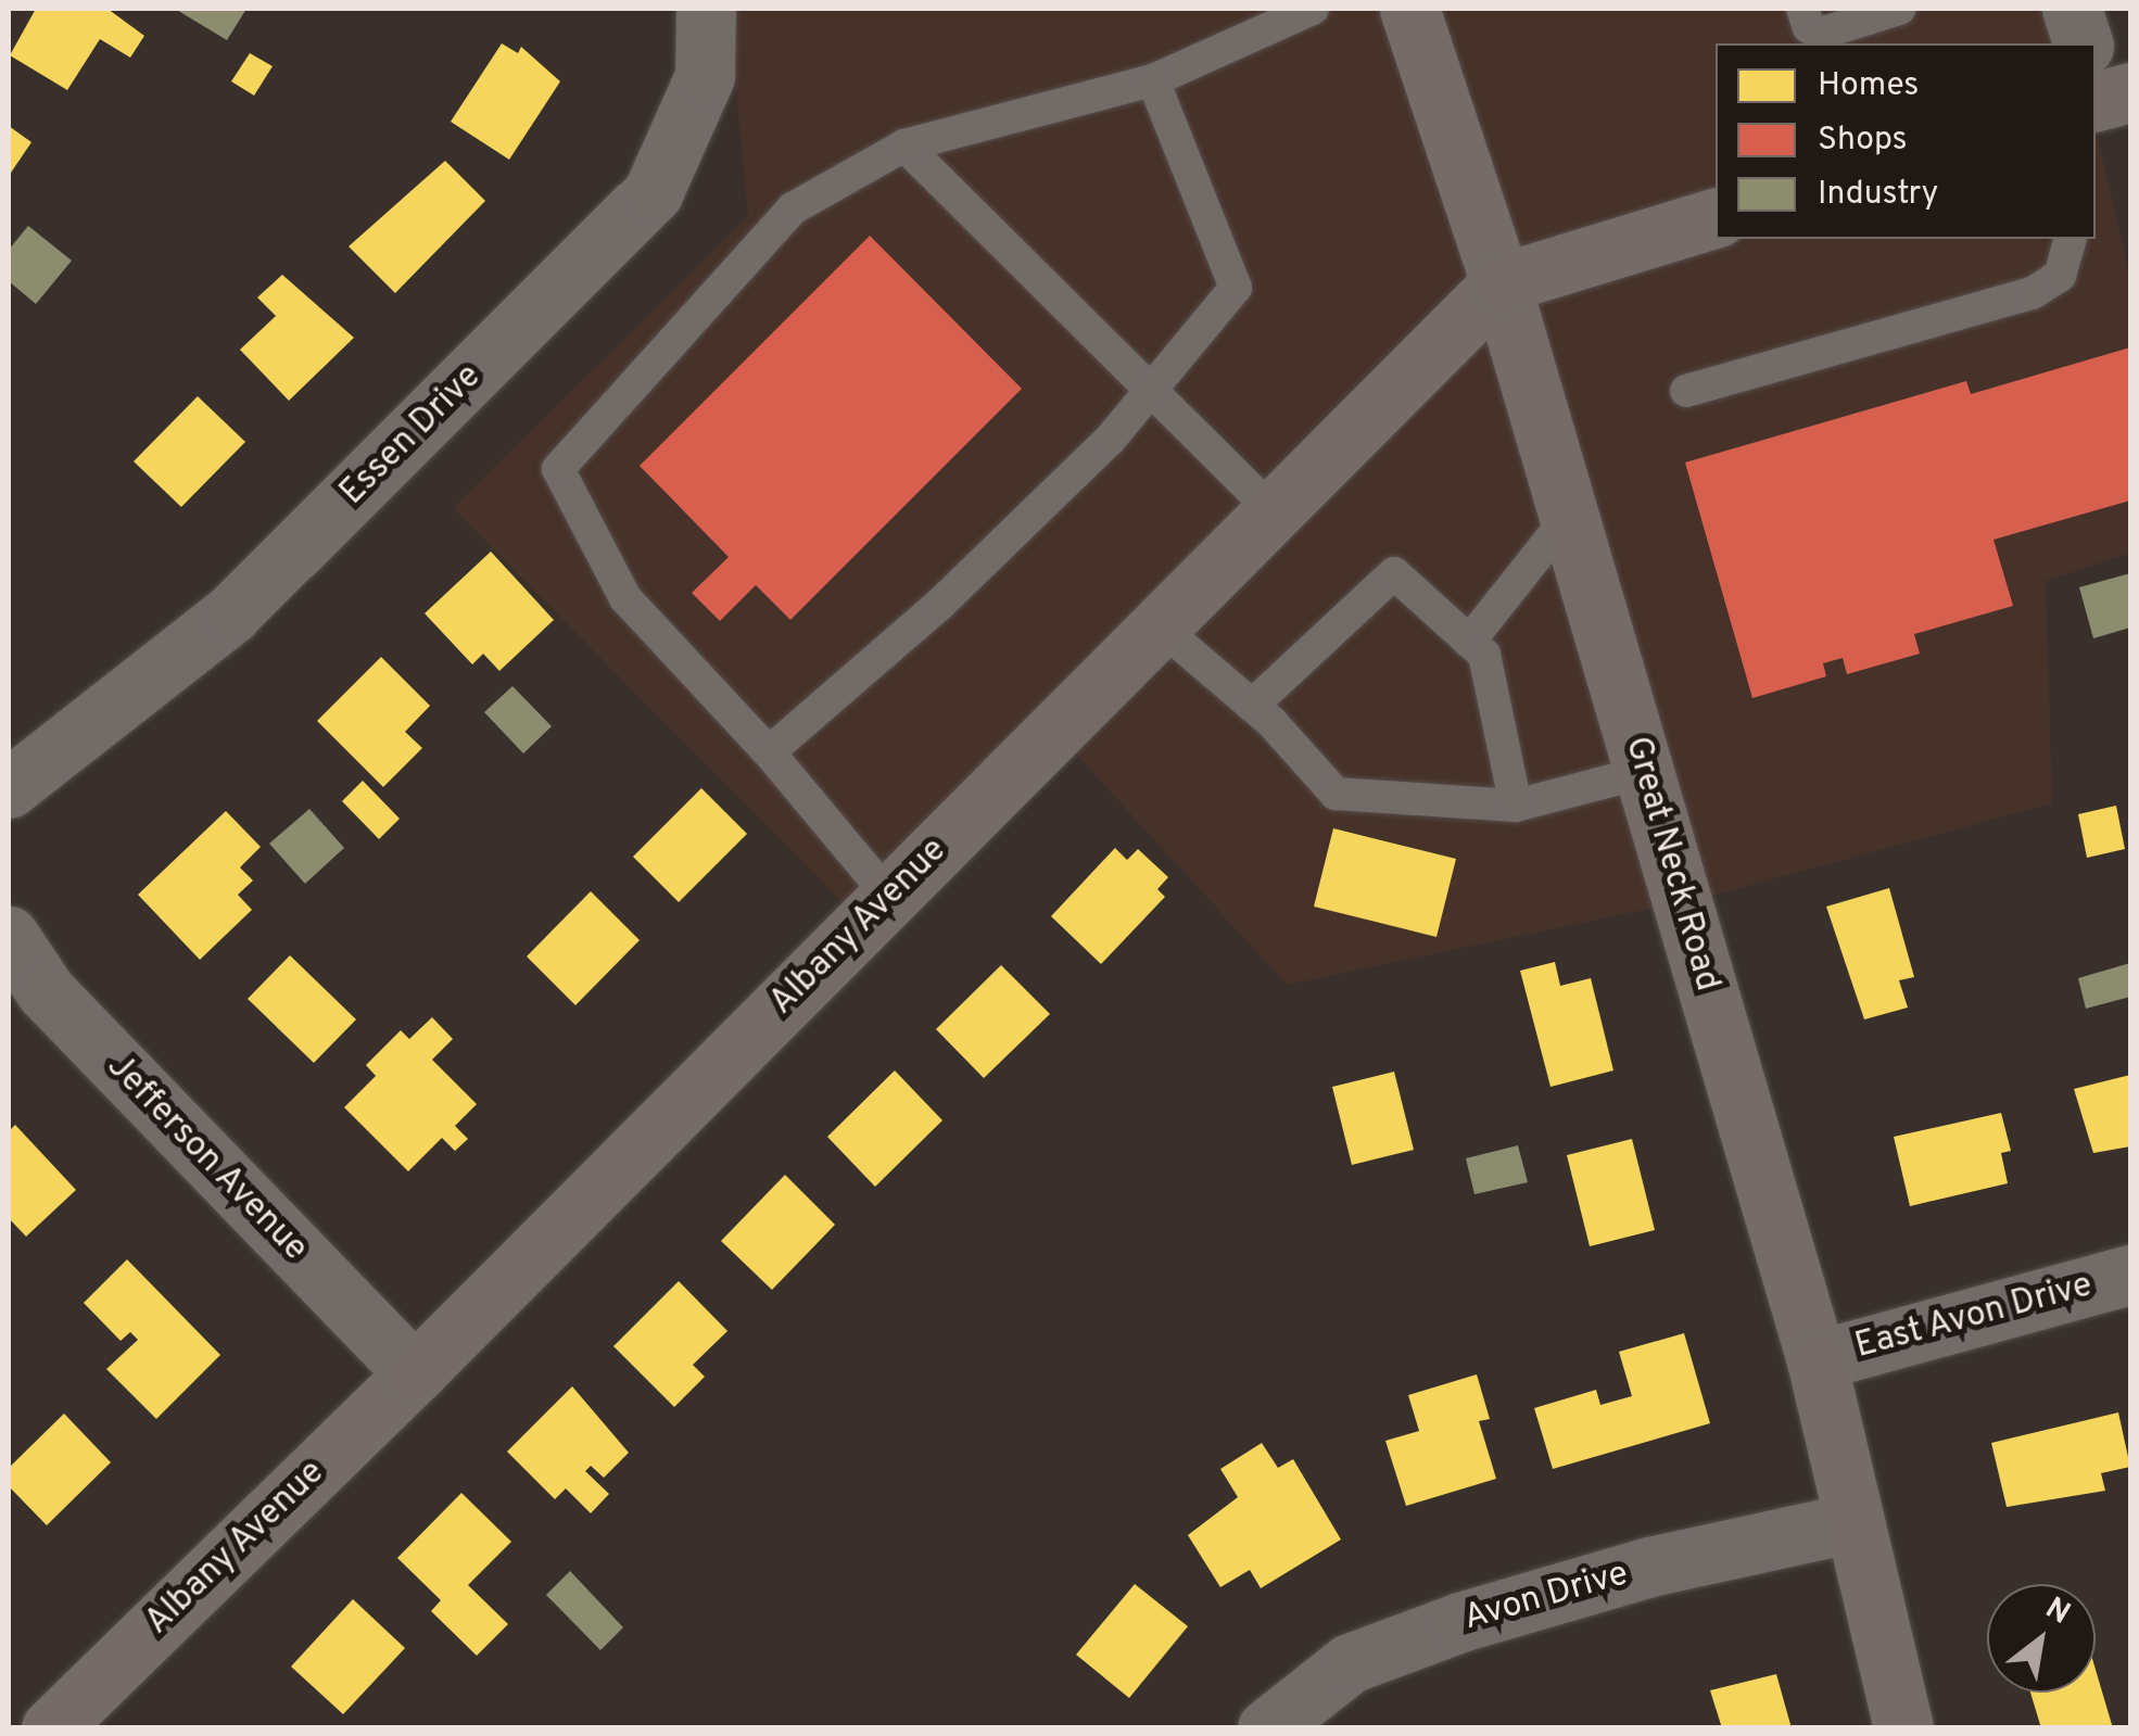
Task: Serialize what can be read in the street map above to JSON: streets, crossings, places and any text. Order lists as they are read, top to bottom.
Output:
{
  "streets": {
    "street": [
      "Essen Drive",
      "Great Neck Road",
      "Albany Avenue",
      "Jefferson Avenue",
      "East Avon Drive",
      "Avon Drive"
    ]
  },
  "crossings": [
    ["Great Neck Road", "Albany Avenue"],
    ["Great Neck Road", "East Avon Drive"],
    ["Great Neck Road", "Avon Drive"],
    ["Albany Avenue", "Jefferson Avenue"]
  ],
  "legend": ["Homes", "Shops", "Industry"],
  "north": "top right"
}
